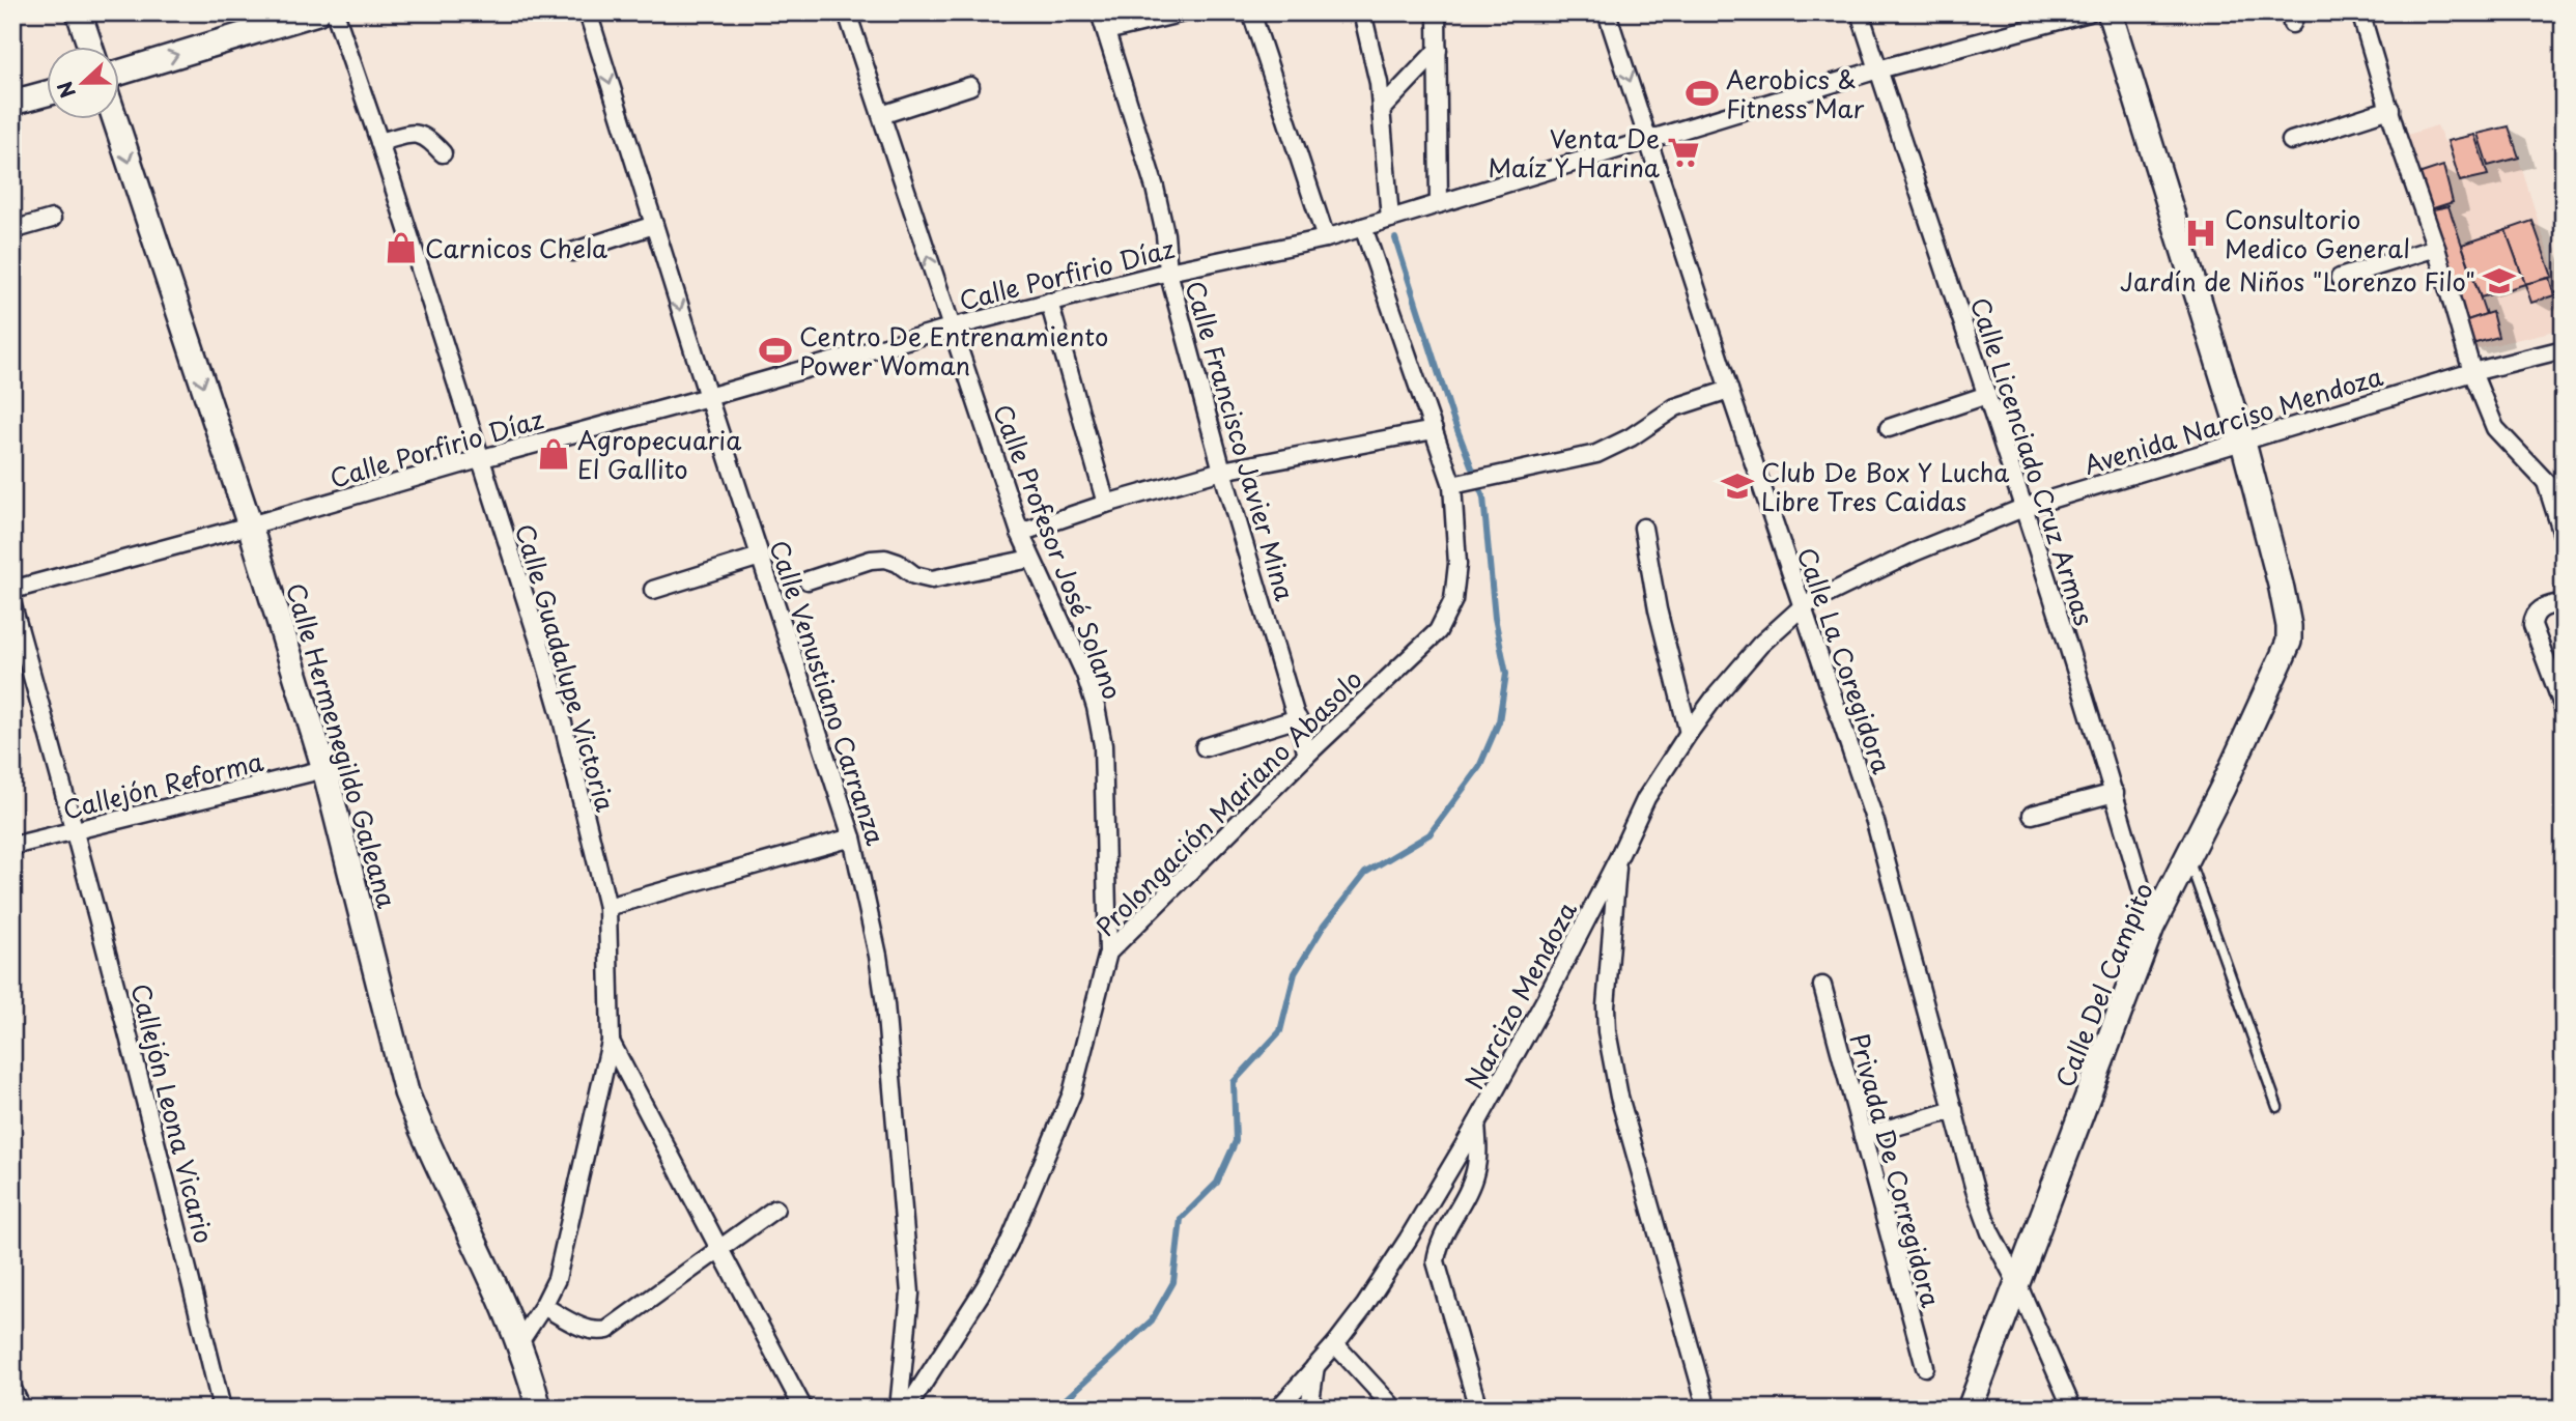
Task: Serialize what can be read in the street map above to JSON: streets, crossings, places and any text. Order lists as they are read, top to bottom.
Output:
{
  "streets": {
    "street": [
      "Calle Porfirio Díaz",
      "Avenida Narciso Mendoza",
      "Calle Francisco Javier Mina",
      "Calle Licenciado Cruz Armas",
      "Calle Profesor José Solano",
      "Calle La Coregidora",
      "Calle Guadalupe Victoria",
      "Calle Venustiano Carranza",
      "Calle Hermenegildo Galeana",
      "Callejón Reforma",
      "Prolongación Mariano Abasolo",
      "Calle Del Campito",
      "Narcizo Mendoza",
      "Callejón Leona Vicario",
      "Privada De Corregidora"
    ]
  },
  "crossings": [
    ["Calle Porfirio Díaz", "Calle Francisco Javier Mina"],
    ["Calle Porfirio Díaz", "Calle Licenciado Cruz Armas"],
    ["Calle Porfirio Díaz", "Calle Profesor José Solano"],
    ["Calle Porfirio Díaz", "Calle La Coregidora"],
    ["Calle Porfirio Díaz", "Calle Guadalupe Victoria"],
    ["Calle Porfirio Díaz", "Calle Venustiano Carranza"],
    ["Calle Porfirio Díaz", "Calle Hermenegildo Galeana"],
    ["Calle Porfirio Díaz", "Prolongación Mariano Abasolo"],
    ["Avenida Narciso Mendoza", "Calle Licenciado Cruz Armas"],
    ["Avenida Narciso Mendoza", "Calle La Coregidora"],
    ["Avenida Narciso Mendoza", "Calle Del Campito"],
    ["Avenida Narciso Mendoza", "Narcizo Mendoza"],
    ["Calle Francisco Javier Mina", "Prolongación Mariano Abasolo"],
    ["Calle Licenciado Cruz Armas", "Calle Del Campito"],
    ["Calle Profesor José Solano", "Prolongación Mariano Abasolo"],
    ["Calle La Coregidora", "Calle Del Campito"],
    ["Calle La Coregidora", "Narcizo Mendoza"],
    ["Calle Guadalupe Victoria", "Calle Hermenegildo Galeana"],
    ["Calle Hermenegildo Galeana", "Callejón Reforma"],
    ["Callejón Reforma", "Callejón Leona Vicario"]
  ],
  "places": {
    "sports": ["Aerobics & Fitness Mar", "Centro De Entrenamiento Power Woman"],
    "supermarket": ["Venta De Maíz Y Harina"],
    "hospital": ["Consultorio Medico General"],
    "shop": ["Carnicos Chela", "Agropecuaria El Gallito"],
    "school or university": ["Jardín de Niños \"Lorenzo Filo\"", "Club De Box Y Lucha Libre Tres Caidas"]
  },
  "north": "left"
}
